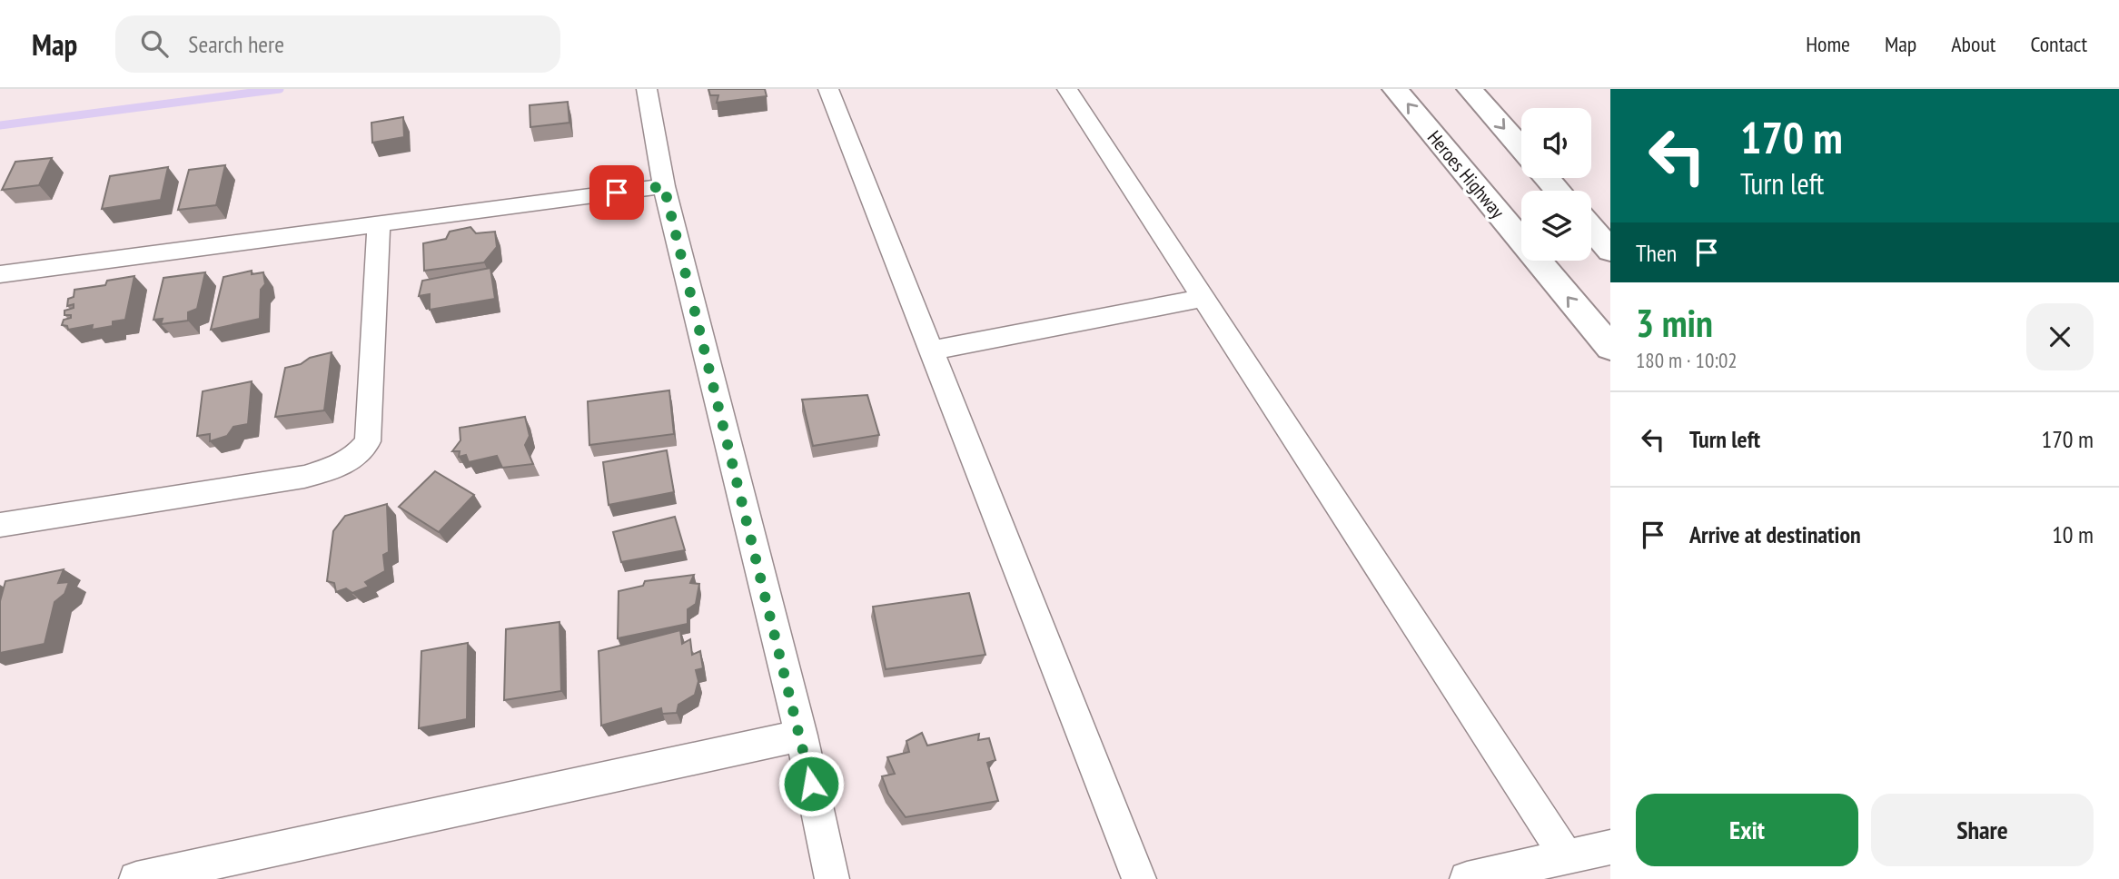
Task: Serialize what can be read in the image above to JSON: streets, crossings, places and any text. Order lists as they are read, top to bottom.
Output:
{
  "streets": {
    "main road": ["Heroes Highway"]
  },
  "page": {
    "header": "Map",
    "search": "Search here",
    "nav": [
      "Home",
      "Map",
      "About",
      "Contact"
    ],
    "turn": ["170 m", "Turn left"],
    "then": "Then",
    "heading": ["3 min", "180 m · 10:02"],
    "list": [
      {
        "name": "Turn left",
        "value": "170 m"
      },
      {
        "name": "Arrive at destination",
        "value": "10 m"
      }
    ],
    "buttons": ["Exit", "Share"]
  }
}
